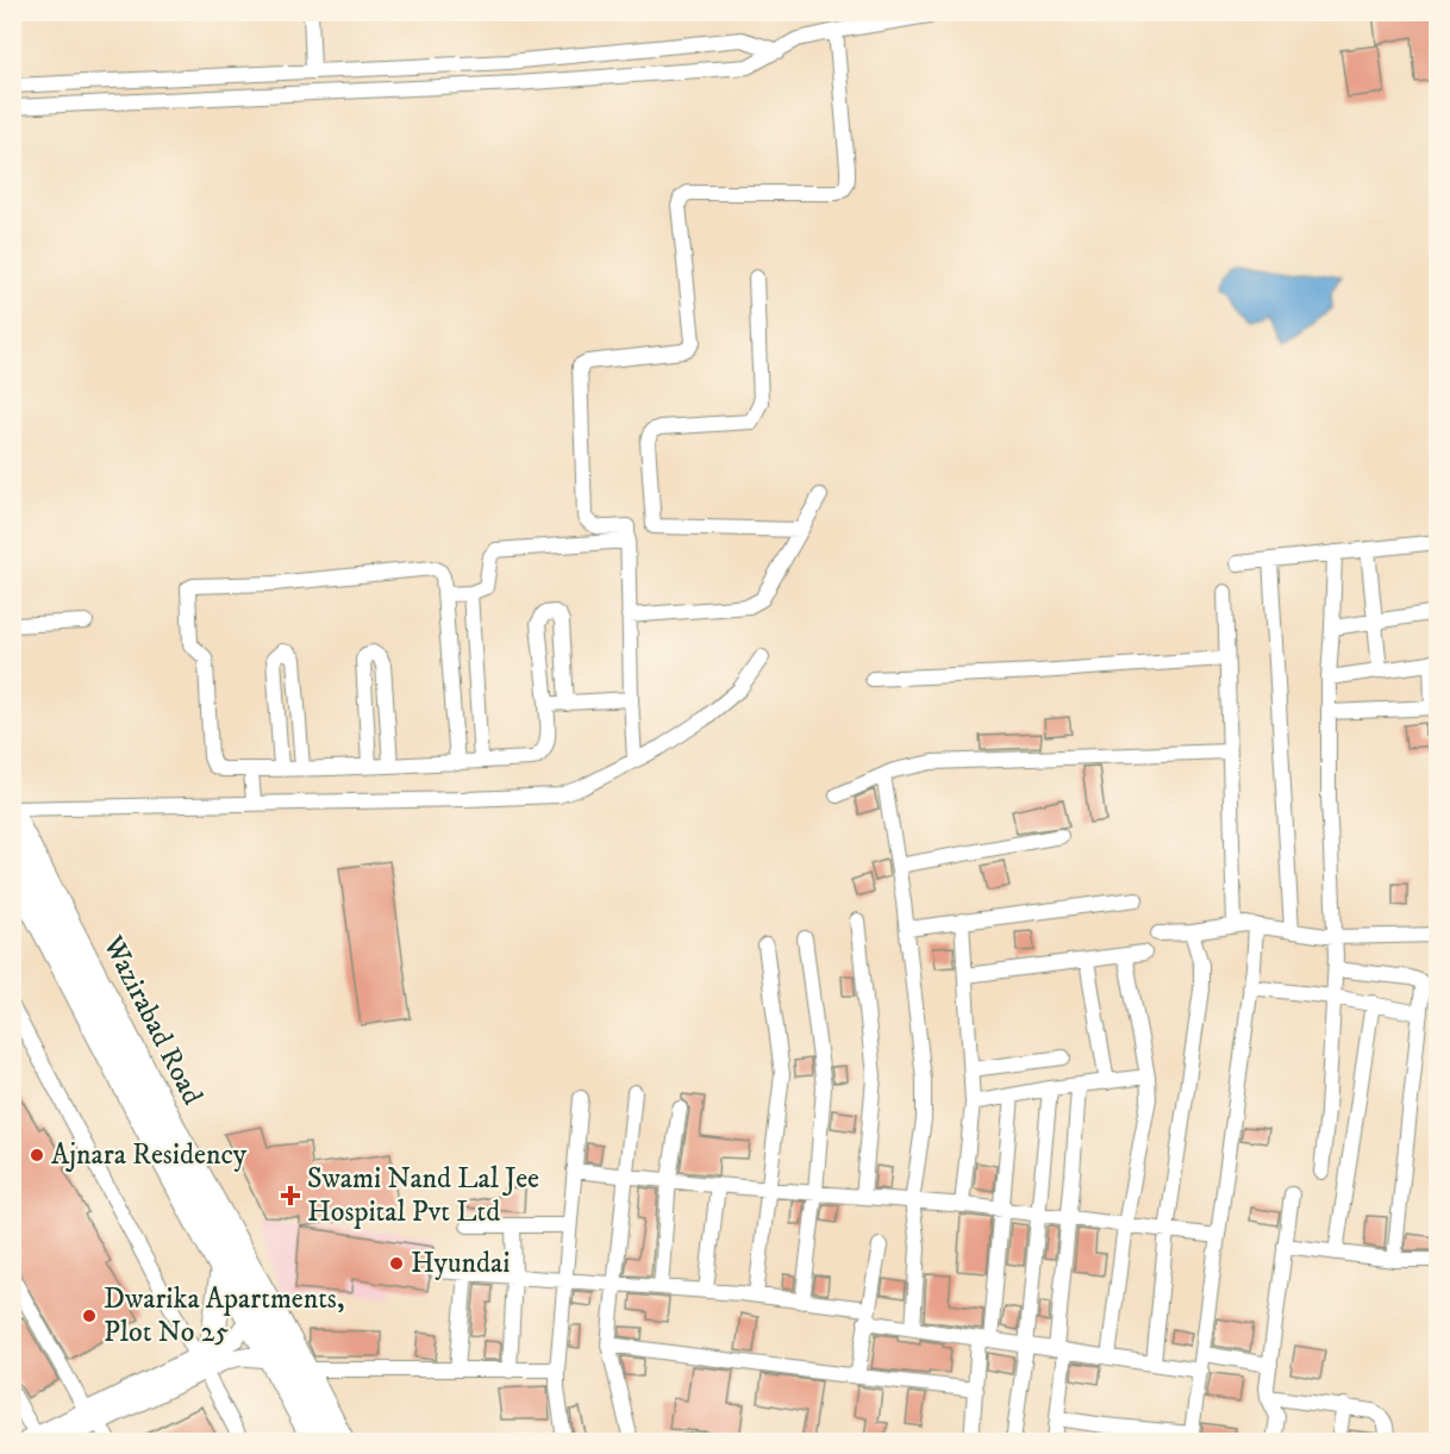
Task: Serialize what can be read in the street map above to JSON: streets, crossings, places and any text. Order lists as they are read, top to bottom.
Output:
{
  "streets": {
    "highway": ["Wazirabad Road"]
  },
  "places": {
    "other": ["Ajnara Residency", "Hyundai", "Dwarika Apartments, Plot No 25"],
    "health": ["Swami Nand Lal Jee Hospital Pvt Ltd"]
  }
}
